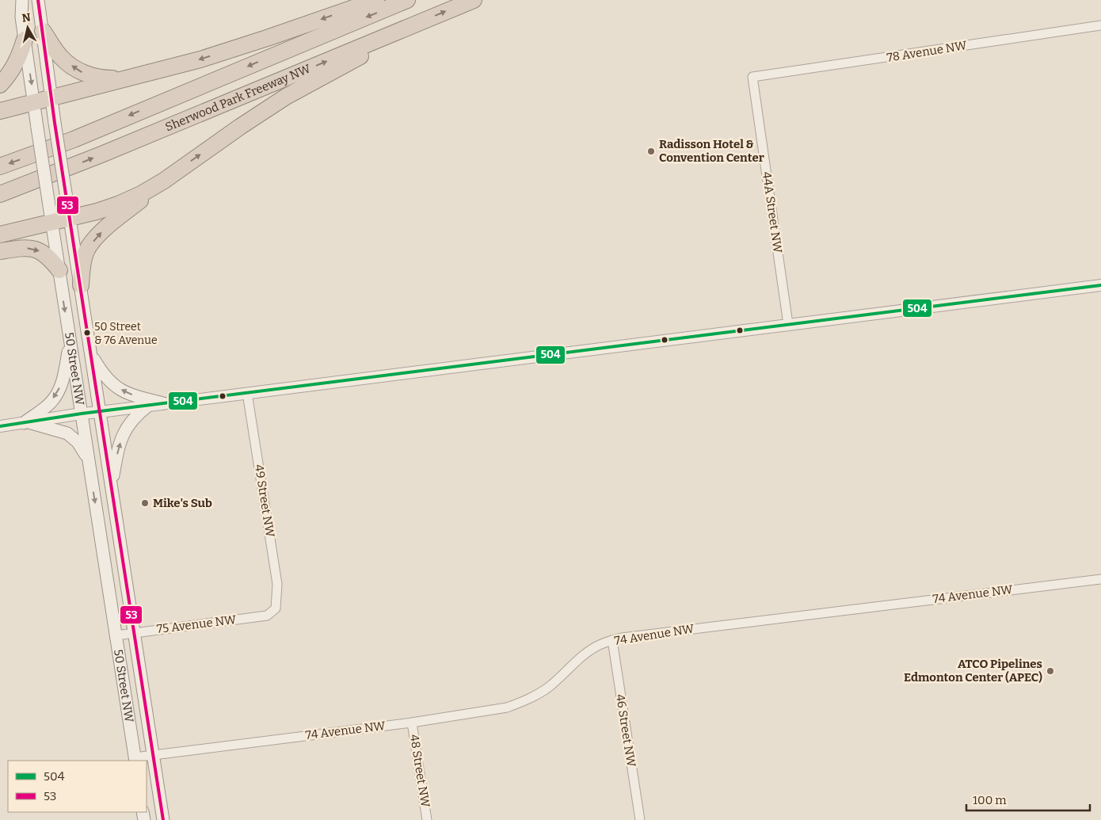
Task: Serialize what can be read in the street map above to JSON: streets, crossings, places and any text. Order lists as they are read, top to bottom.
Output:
{
  "streets": {
    "highway": ["Sherwood Park Freeway NW"],
    "main road": ["50 Street NW"],
    "street": [
      "78 Avenue NW",
      "44A Street NW",
      "49 Street NW",
      "74 Avenue NW",
      "75 Avenue NW",
      "46 Street NW",
      "48 Street NW"
    ]
  },
  "crossings": [
    ["78 Avenue NW", "44A Street NW"],
    ["50 Street NW", "74 Avenue NW"],
    ["50 Street NW", "75 Avenue NW"],
    ["49 Street NW", "75 Avenue NW"],
    ["74 Avenue NW", "46 Street NW"],
    ["74 Avenue NW", "48 Street NW"]
  ],
  "places": [
    "Radisson Hotel & Convention Center",
    "50 Street & 76 Avenue",
    "Mike's Sub",
    "ATCO Pipelines Edmonton Center (APEC)"
  ],
  "lines": ["transit line 53", "transit line 504"],
  "legend": ["504", "53"],
  "scale_bar": "100 m",
  "north": "top"
}
